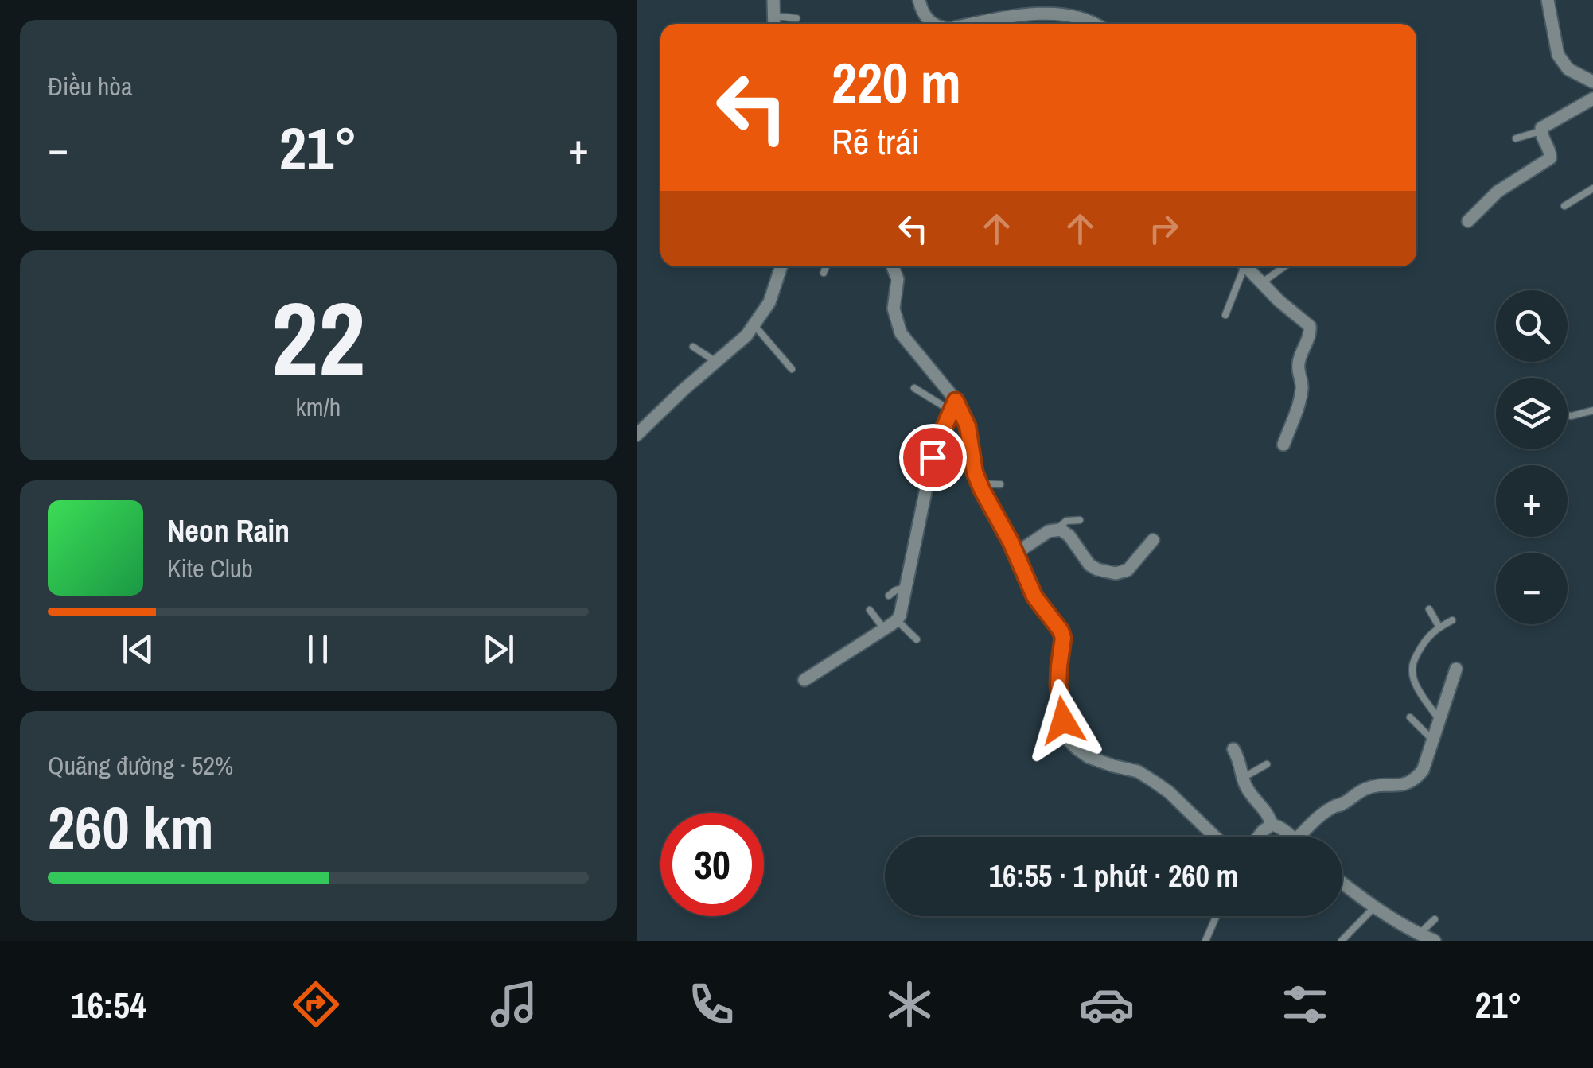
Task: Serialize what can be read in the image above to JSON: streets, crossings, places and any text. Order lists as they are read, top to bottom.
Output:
{
  "page": {
    "tile": [
      "Điều hòa",
      ["22", "km/h"],
      ["Quãng đường · 52%", "260 km"]
    ],
    "turn": ["220 m", "Rẽ trái"],
    "heat": ["−", "21°", "+"],
    "map_buttons": ["+", "−"],
    "song": ["Neon Rain", "Kite Club"],
    "limit": "30",
    "trip": "16:55 · 1 phút · 260 m",
    "tabs": ["16:54", "21°"]
  }
}
